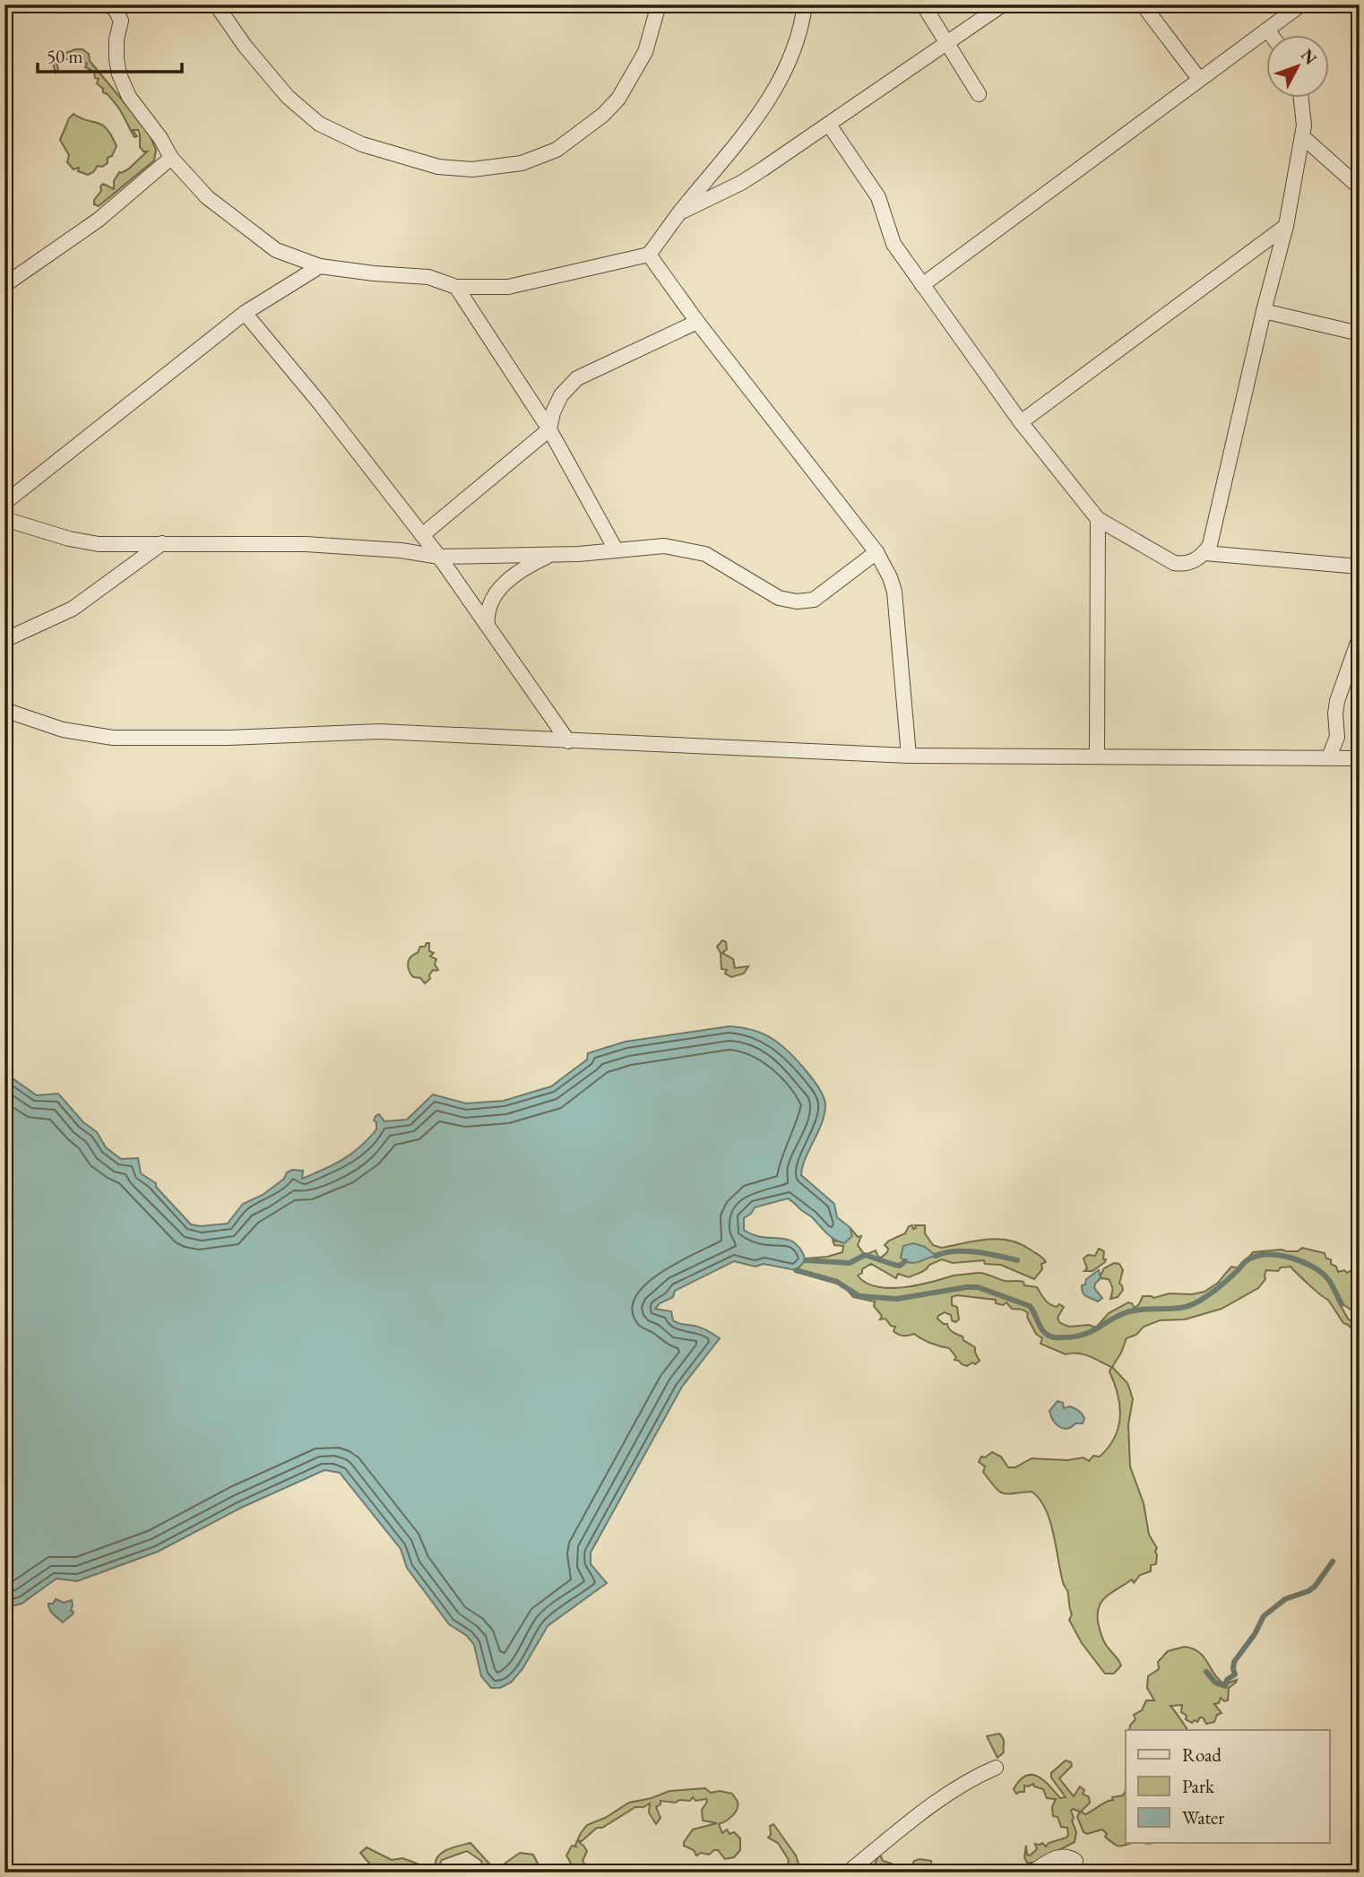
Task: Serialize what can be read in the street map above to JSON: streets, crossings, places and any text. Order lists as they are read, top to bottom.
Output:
{
  "legend": ["Road", "Park", "Water"],
  "scale_bar": "50 m",
  "north": "top right"
}
